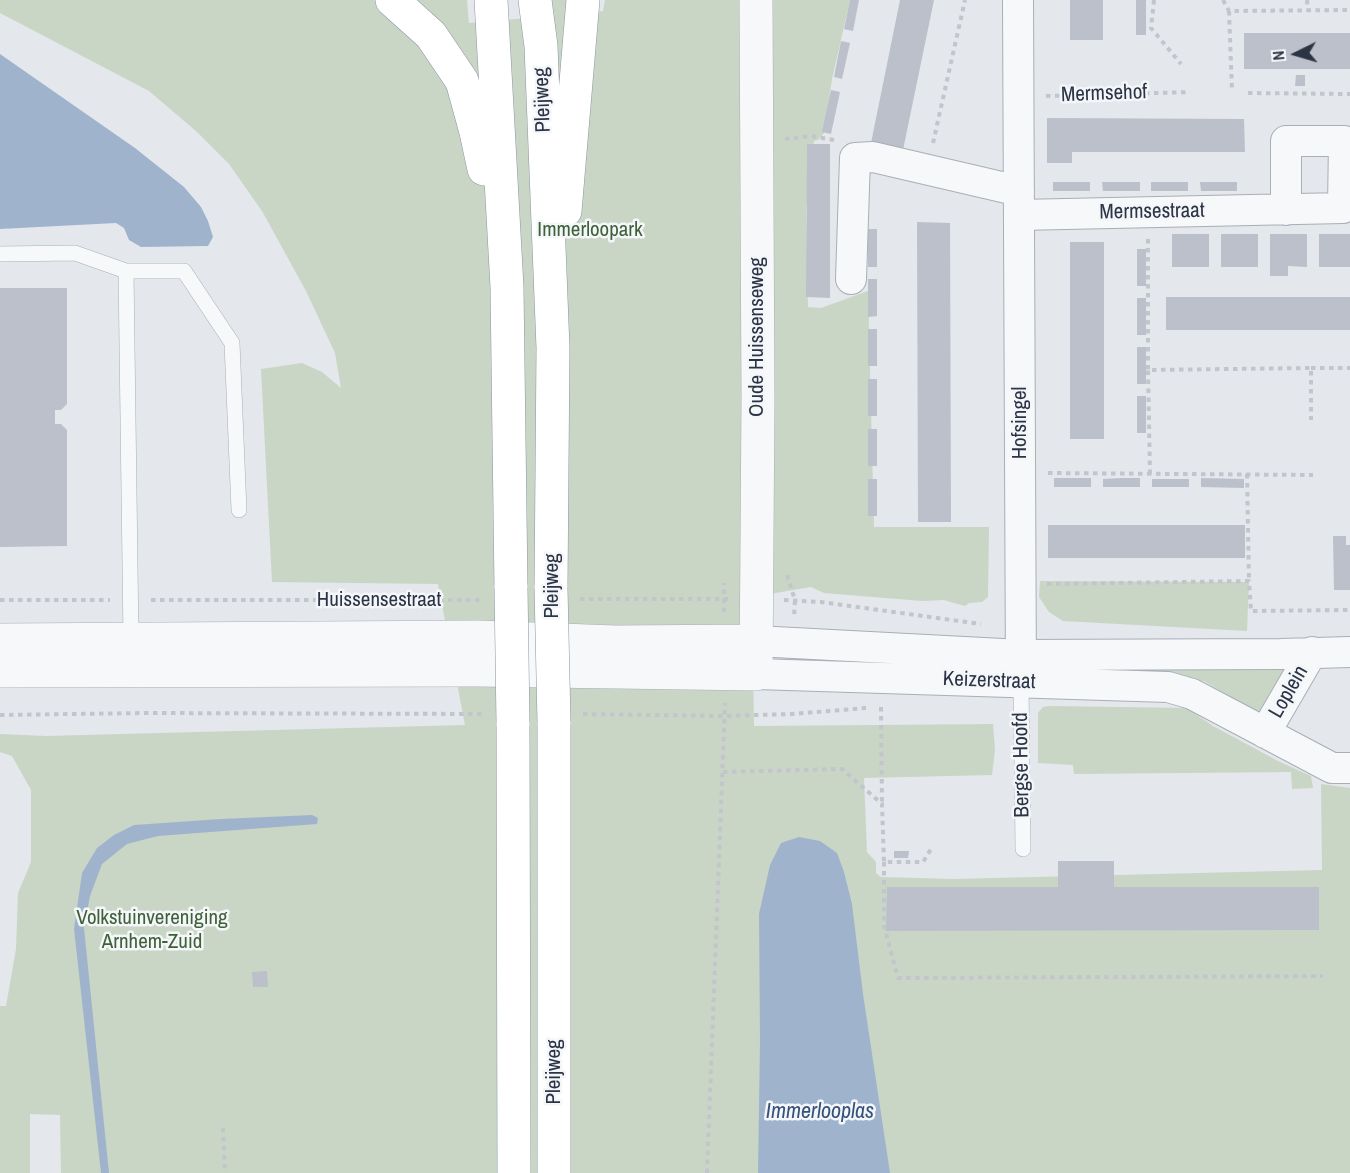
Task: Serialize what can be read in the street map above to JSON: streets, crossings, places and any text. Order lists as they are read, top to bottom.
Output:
{
  "streets": {
    "highway": ["Pleijweg"],
    "street": [
      "Mermsestraat",
      "Oude Huissenseweg",
      "Hofsingel",
      "Huissensestraat",
      "Keizerstraat",
      "Loplein"
    ],
    "lane": ["Bergse Hoofd"],
    "path": ["Mermsehof"]
  },
  "crossings": [
    ["Mermsehof", "Hofsingel"],
    ["Pleijweg", "Huissensestraat"],
    ["Mermsestraat", "Hofsingel"],
    ["Oude Huissenseweg", "Keizerstraat"],
    ["Hofsingel", "Keizerstraat"],
    ["Hofsingel", "Bergse Hoofd"],
    ["Huissensestraat", "Keizerstraat"],
    ["Keizerstraat", "Loplein"],
    ["Keizerstraat", "Bergse Hoofd"]
  ],
  "water": ["Immerlooplas"],
  "parks": ["Immerloopark", "Volkstuinvereniging Arnhem-Zuid"],
  "north": "left"
}
